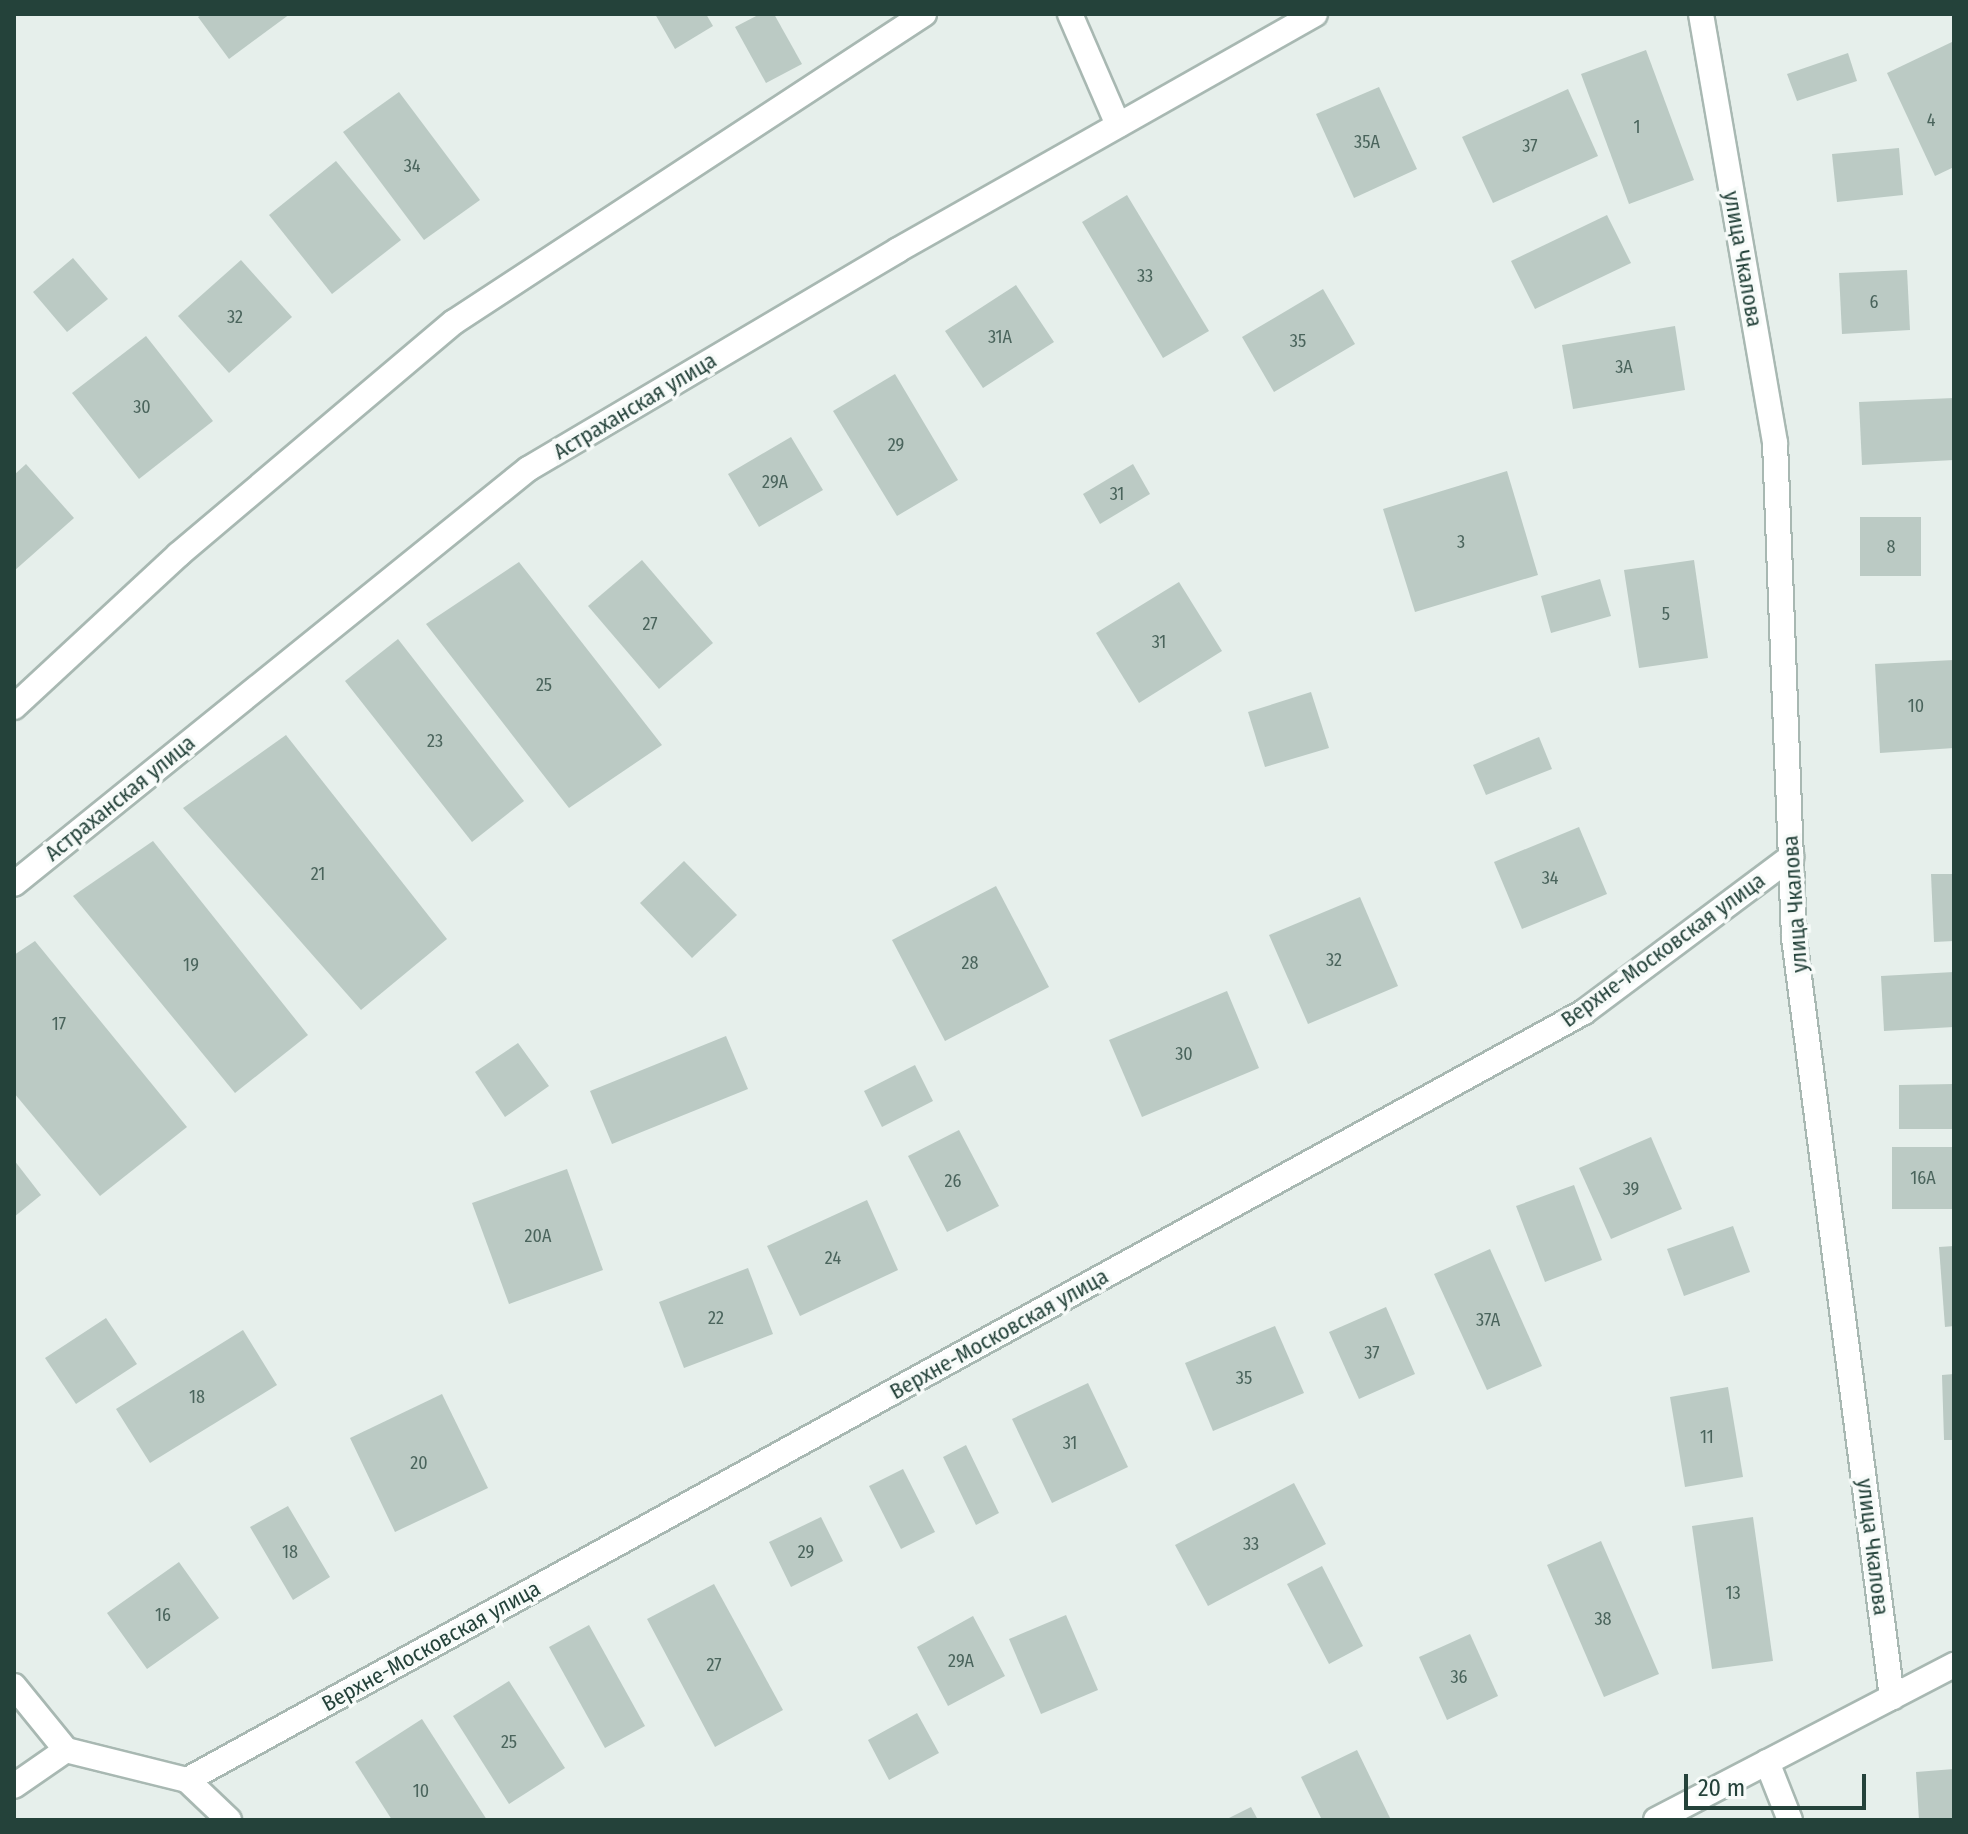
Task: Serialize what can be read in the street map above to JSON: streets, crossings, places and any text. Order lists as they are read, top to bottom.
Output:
{
  "streets": {
    "street": ["улица Чкалова", "Астраханская улица", "Верхне-Московская улица"]
  },
  "crossings": [
    ["улица Чкалова", "Верхне-Московская улица"]
  ],
  "house_numbers": [
    "4",
    "1",
    "35А",
    "37",
    "34",
    "33",
    "6",
    "32",
    "31А",
    "35",
    "3А",
    "30",
    "29",
    "29А",
    "31",
    "3",
    "8",
    "5",
    "27",
    "31",
    "25",
    "10",
    "23",
    "21",
    "34",
    "32",
    "28",
    "19",
    "17",
    "30",
    "16А",
    "26",
    "39",
    "20А",
    "24",
    "22",
    "37А",
    "37",
    "35",
    "18",
    "11",
    "31",
    "20",
    "33",
    "18",
    "29",
    "13",
    "16",
    "38",
    "29А",
    "27",
    "36",
    "25",
    "10"
  ],
  "scale_bar": "20 m"
}
